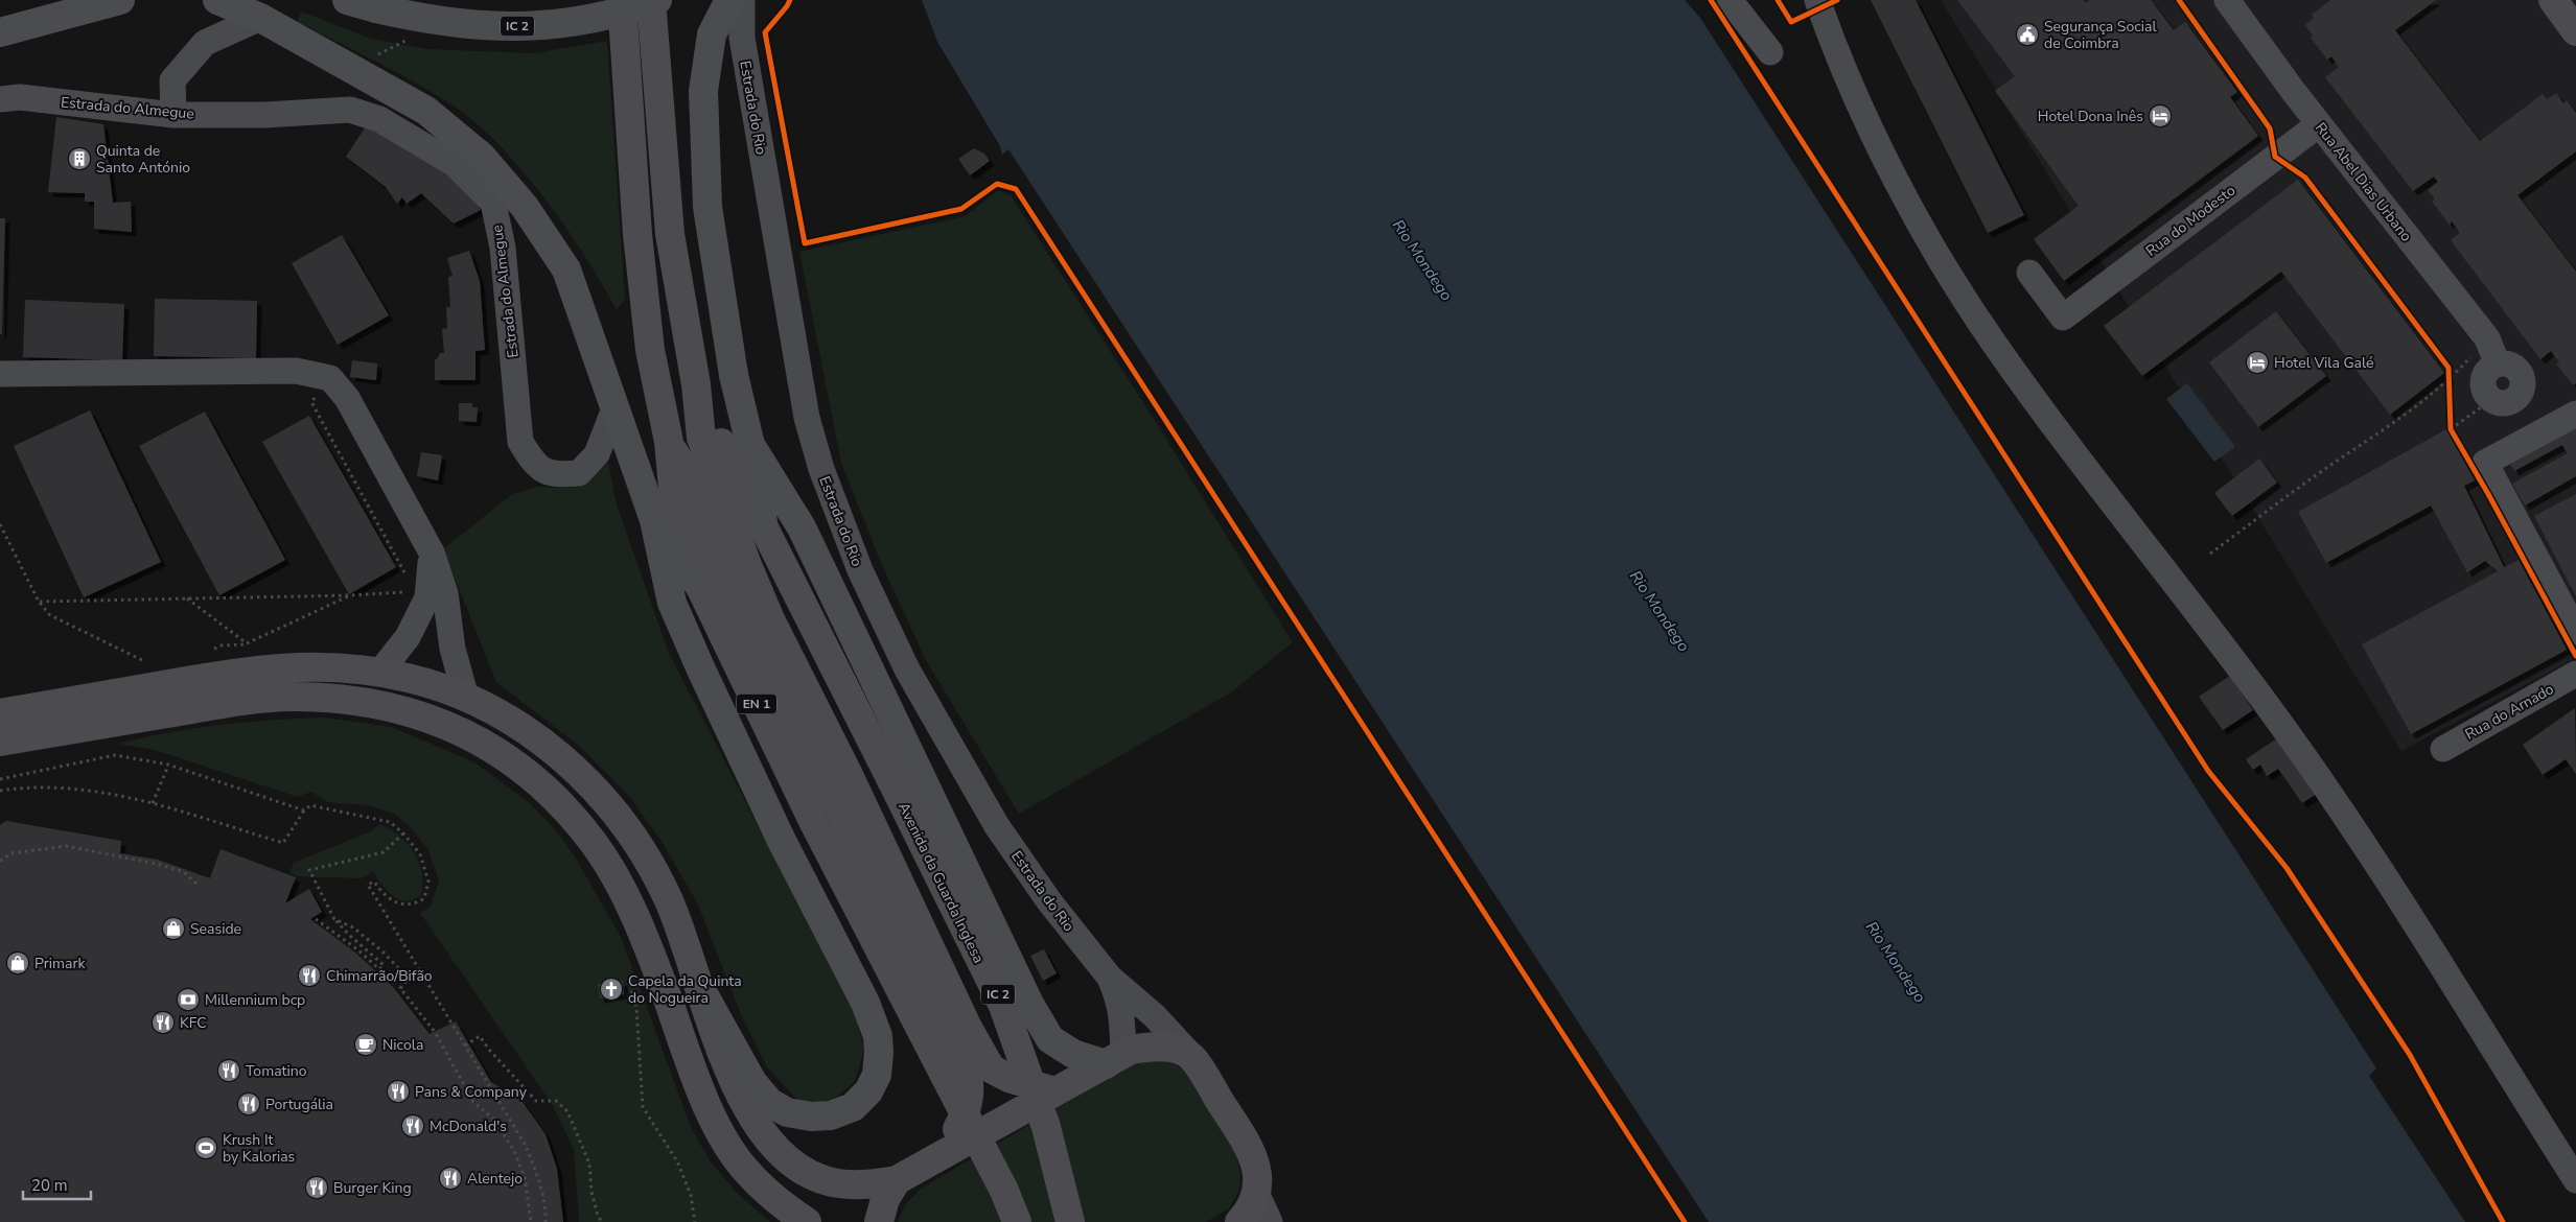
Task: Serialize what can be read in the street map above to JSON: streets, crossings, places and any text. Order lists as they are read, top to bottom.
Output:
{
  "streets": {
    "highway": ["IC 2"],
    "main road": ["EN 1", "Avenida da Guarda Inglesa"],
    "street": [
      "Estrada do Almegue",
      "Estrada do Rio",
      "Rua Abel Dias Urbano",
      "Rua do Modesto",
      "Rua do Arnado"
    ]
  },
  "crossings": [
    ["Rua Abel Dias Urbano", "Rua do Modesto"]
  ],
  "water": ["Rio Mondego"],
  "places": {
    "public building": ["Segurança Social de Coimbra"],
    "hotel": ["Hotel Dona Inês", "Hotel Vila Galé"],
    "building": ["Quinta de Santo António"],
    "shop": ["Seaside", "Primark"],
    "restaurant": [
      "Chimarrão/Bifão",
      "KFC",
      "Tomatino",
      "Pans & Company",
      "Portugália",
      "McDonald's",
      "Alentejo",
      "Burger King"
    ],
    "church": ["Capela da Quinta do Nogueira"],
    "bank": ["Millennium bcp"],
    "cafe": ["Nicola"],
    "sports": ["Krush It by Kalorias"]
  },
  "scale_bar": "20 m"
}
